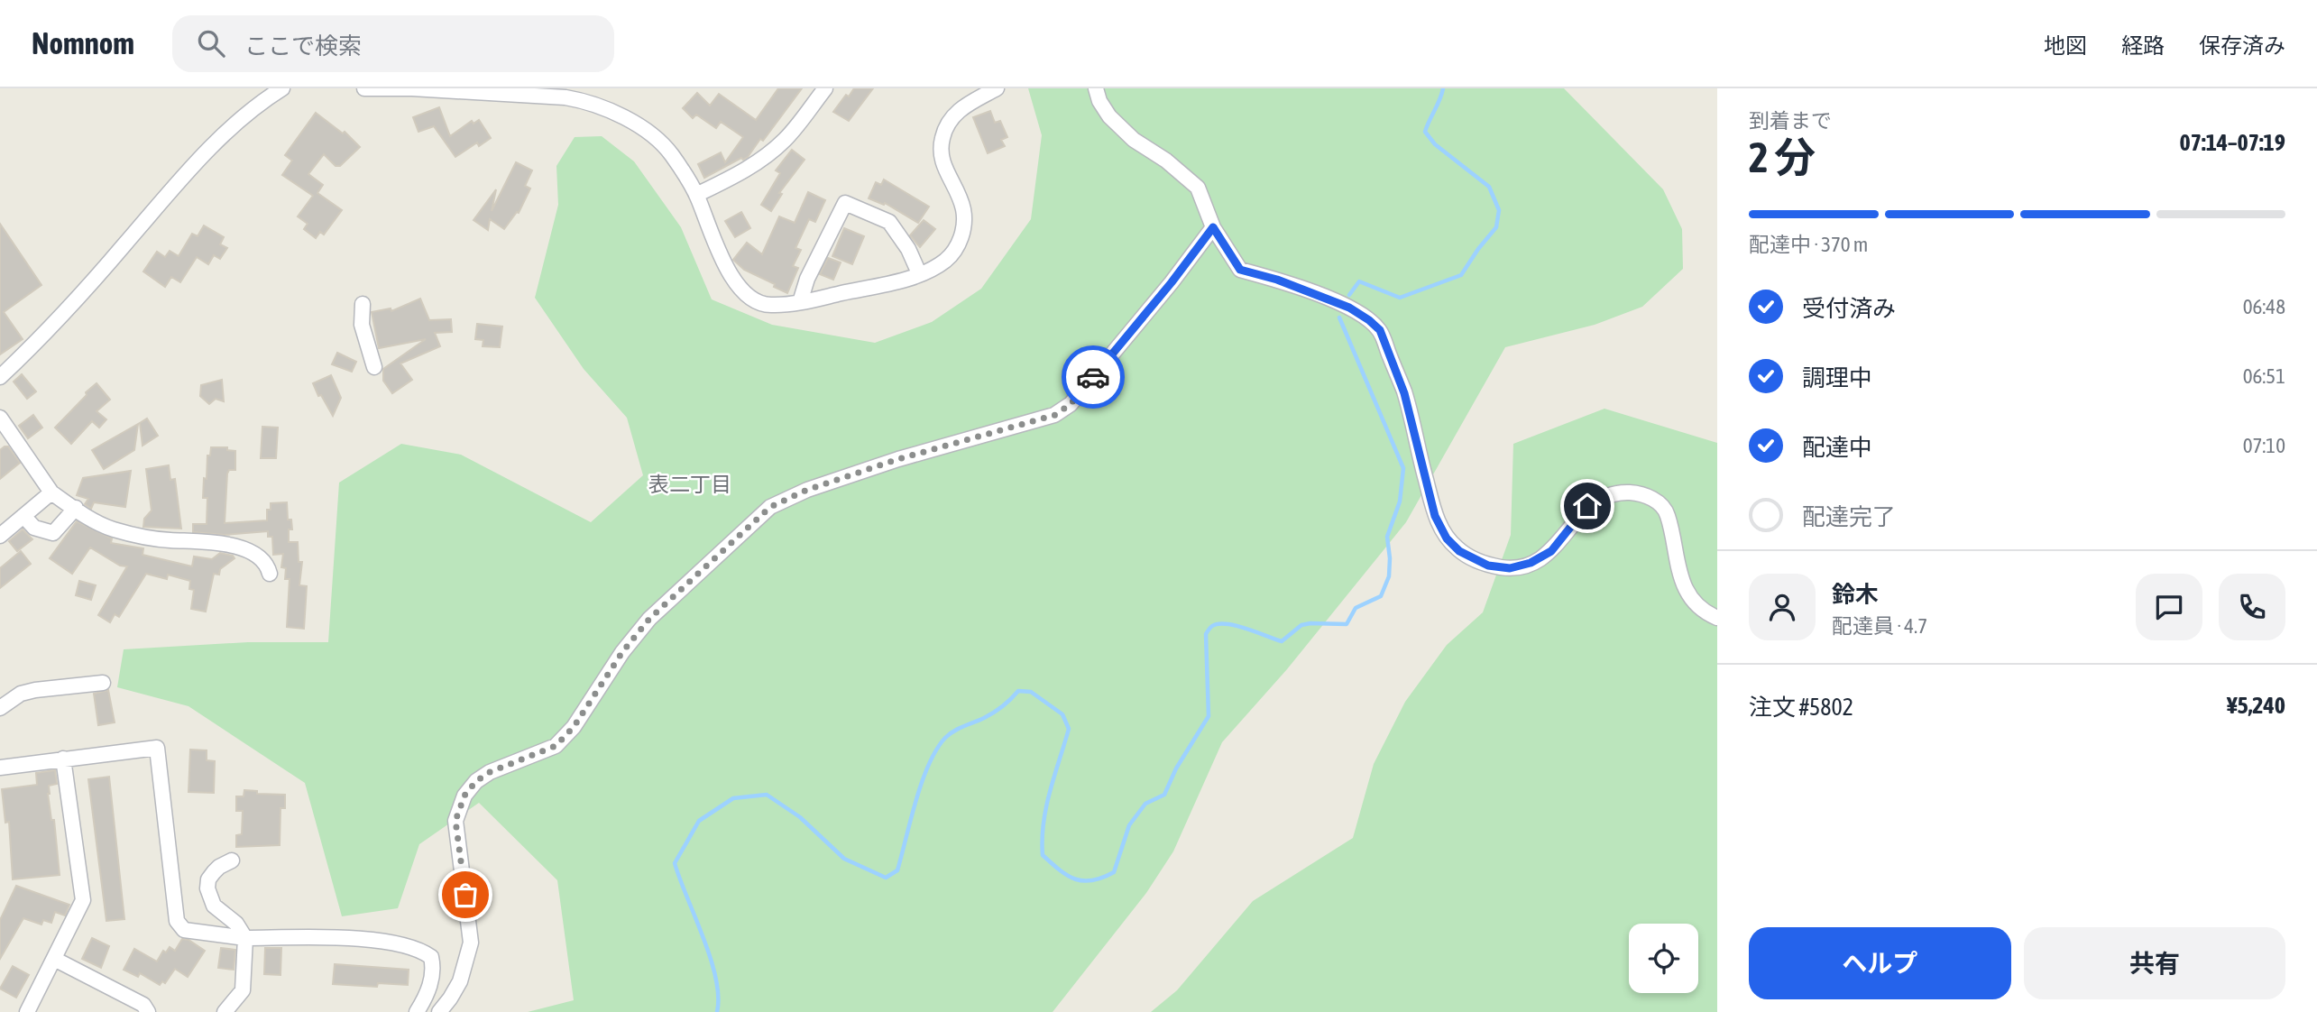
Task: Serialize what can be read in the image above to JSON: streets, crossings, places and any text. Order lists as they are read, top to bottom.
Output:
{
  "districts": ["表二丁目"],
  "page": {
    "header": "Nomnom",
    "search": "ここで検索",
    "nav": ["地図", "経路", "保存済み"],
    "heading": ["2 分", "到着まで", "07:14–07:19"],
    "panel": [
      "鈴木",
      "配達員 · 4.7",
      "注文 #5802",
      "¥5,240"
    ],
    "bar": "配達中 · 370 m",
    "list": [
      ["受付済み", "06:48"],
      ["調理中", "06:51"],
      ["配達中", "07:10"],
      "配達完了"
    ],
    "buttons": ["ヘルプ", "共有"]
  }
}
